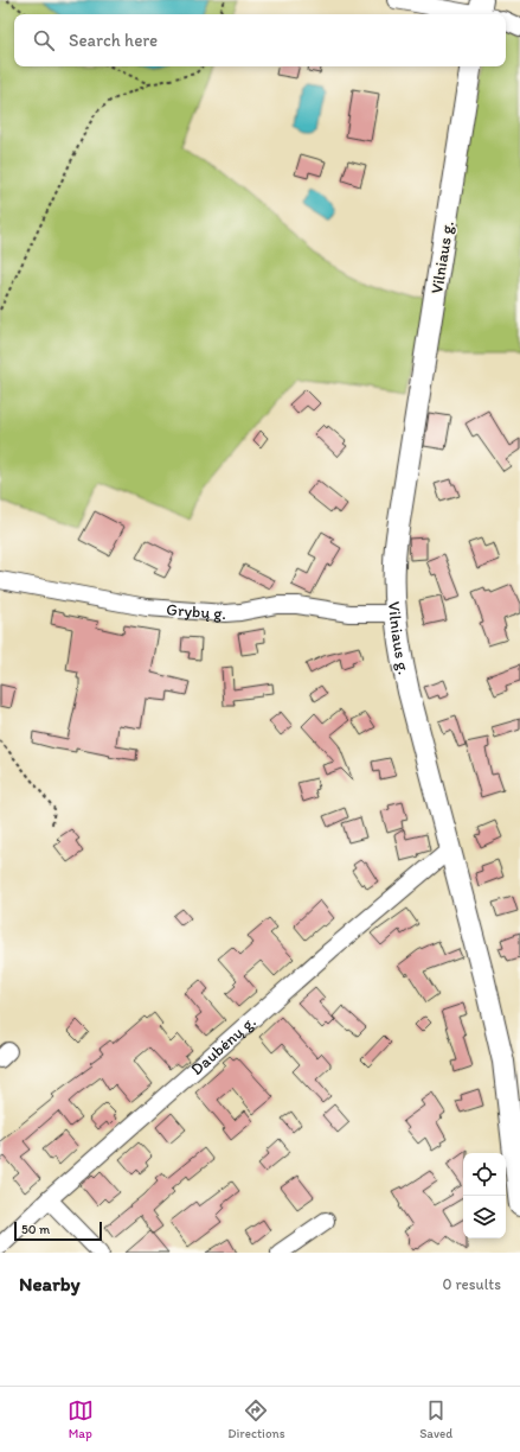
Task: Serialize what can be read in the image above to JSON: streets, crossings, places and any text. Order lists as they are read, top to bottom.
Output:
{
  "streets": {
    "main road": ["Vilniaus g."],
    "street": ["Grybų g.", "Daubėnų g."]
  },
  "crossings": [
    ["Vilniaus g.", "Grybų g."],
    ["Vilniaus g.", "Daubėnų g."]
  ],
  "scale_bar": "50 m",
  "page": {
    "search": "Search here",
    "scale": "50 m",
    "heading": ["Nearby", "0 results"],
    "nav": ["Map", "Directions", "Saved"]
  }
}
